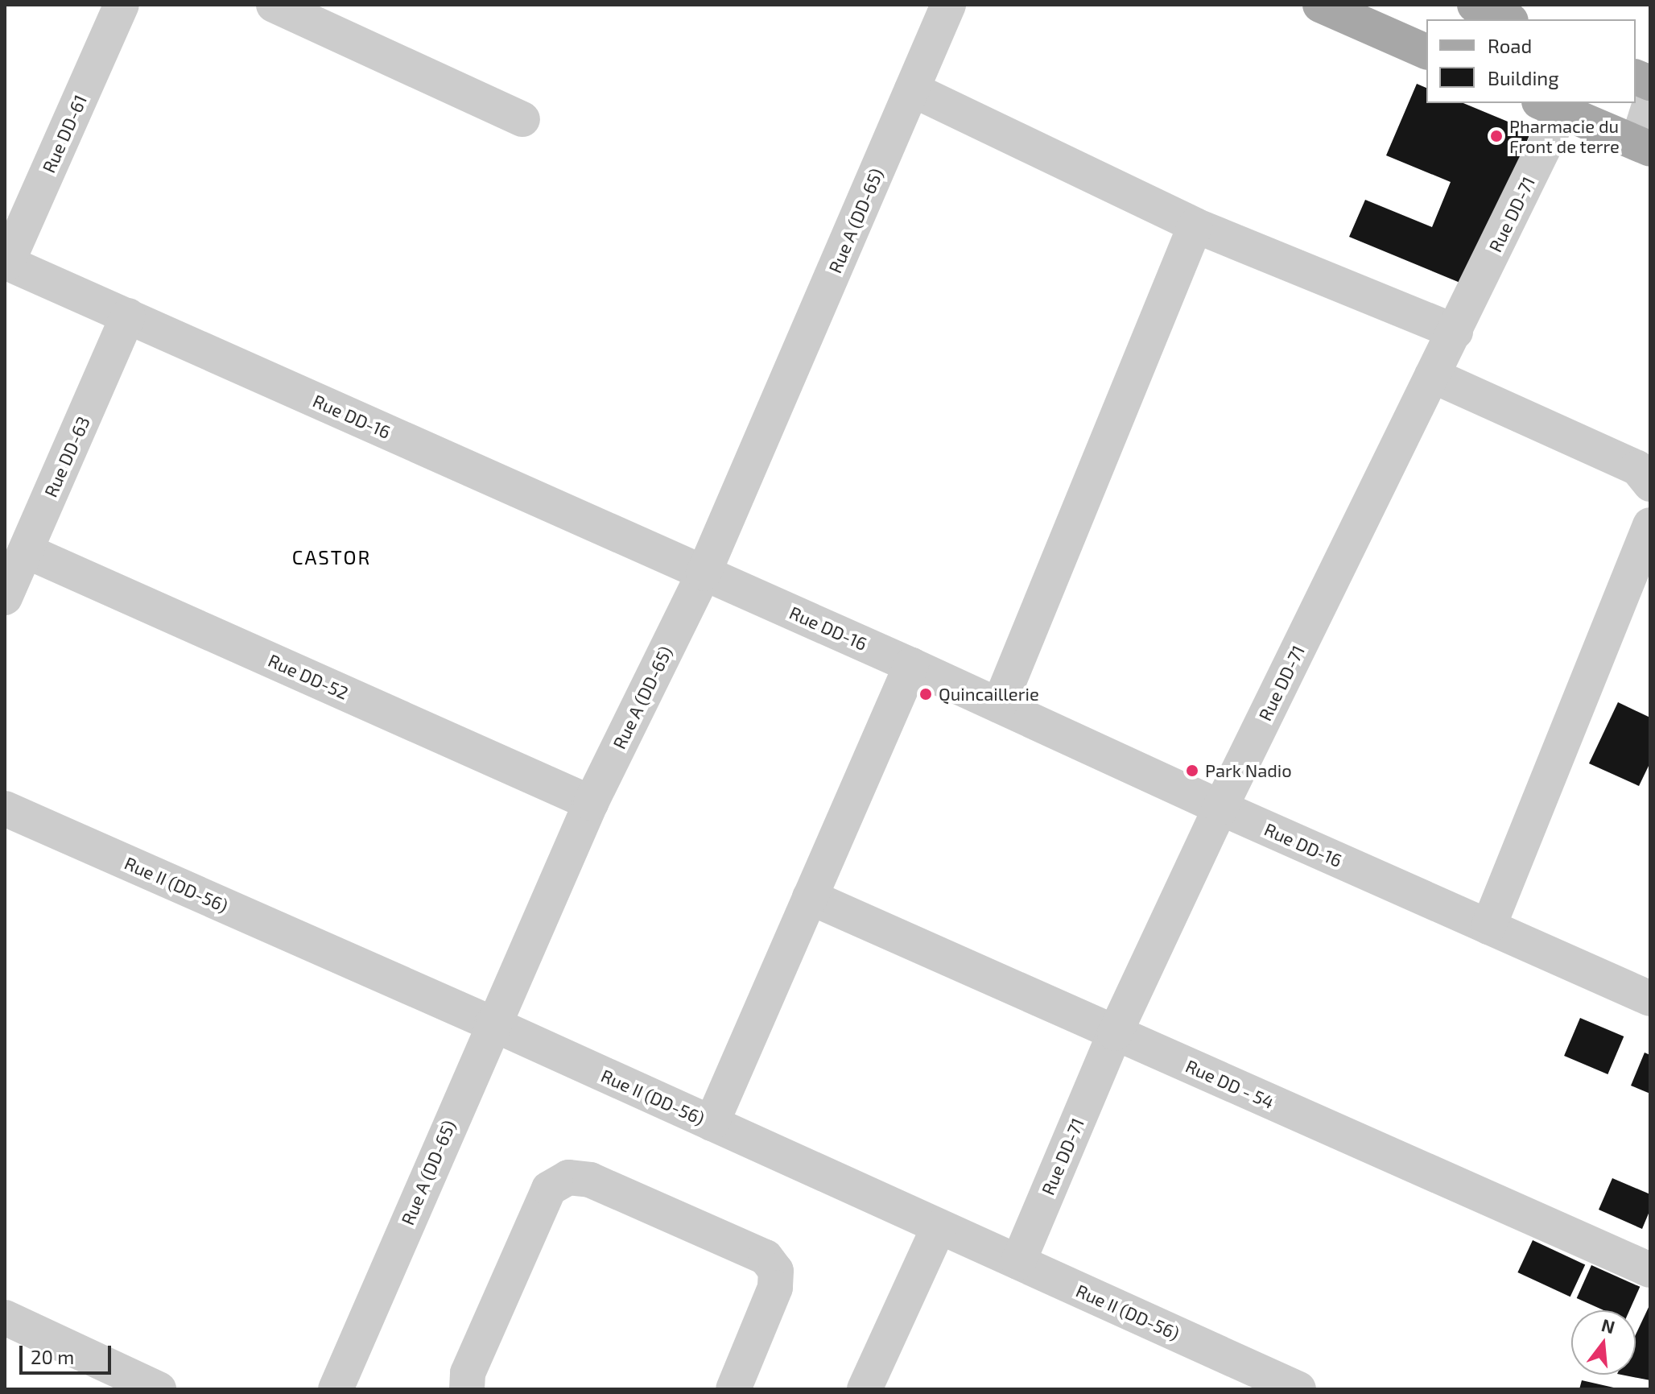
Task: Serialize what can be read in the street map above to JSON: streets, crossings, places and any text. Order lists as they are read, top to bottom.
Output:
{
  "streets": {
    "street": [
      "Rue DD-61",
      "Rue DD-71",
      "Rue A (DD-65)",
      "Rue DD-16",
      "Rue DD-63",
      "Rue DD-52",
      "Rue II (DD-56)",
      "Rue DD - 54"
    ]
  },
  "crossings": [
    ["Rue DD-61", "Rue DD-16"],
    ["Rue DD-71", "Rue DD-16"],
    ["Rue DD-71", "Rue II (DD-56)"],
    ["Rue DD-71", "Rue DD - 54"],
    ["Rue A (DD-65)", "Rue DD-16"],
    ["Rue A (DD-65)", "Rue DD-52"],
    ["Rue A (DD-65)", "Rue II (DD-56)"],
    ["Rue DD-16", "Rue DD-63"],
    ["Rue DD-63", "Rue DD-52"]
  ],
  "districts": ["CASTOR"],
  "places": ["Pharmacie du Front de terre", "Quincaillerie", "Park Nadio"],
  "legend": ["Road", "Building"],
  "scale_bar": "20 m",
  "north": "top"
}
